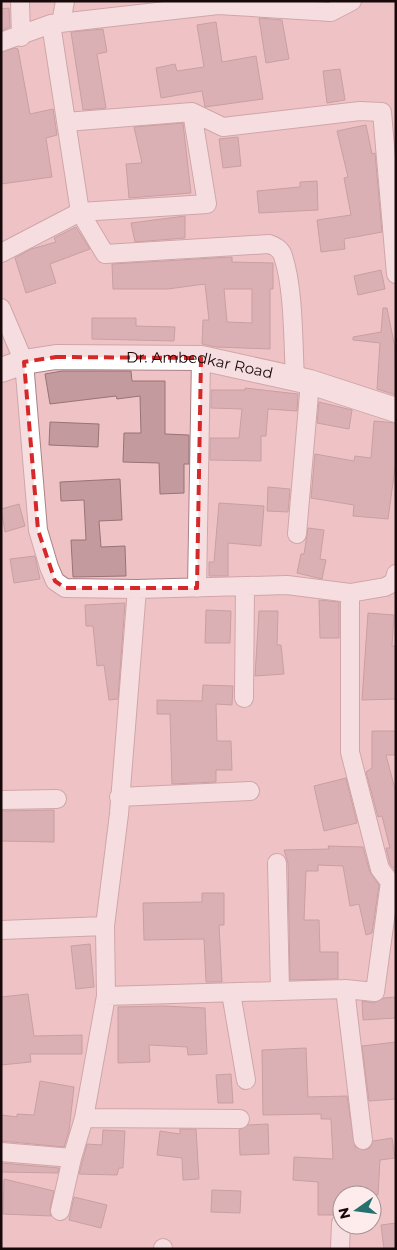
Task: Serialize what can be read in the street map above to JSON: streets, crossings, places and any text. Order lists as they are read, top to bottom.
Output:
{
  "streets": {
    "street": ["Dr. Ambedkar Road"]
  },
  "north": "left"
}
